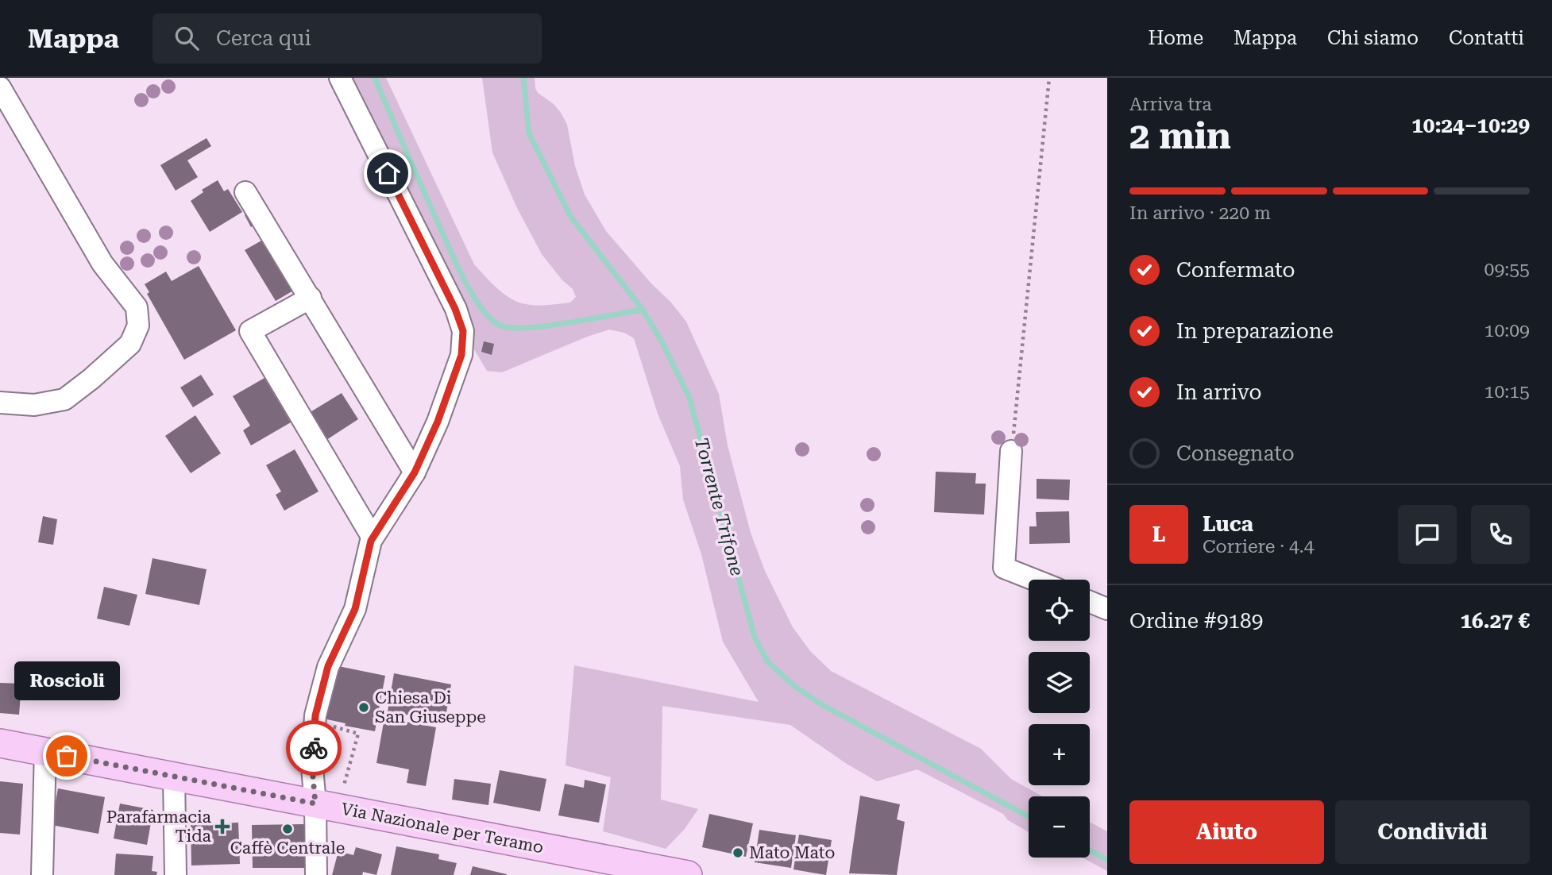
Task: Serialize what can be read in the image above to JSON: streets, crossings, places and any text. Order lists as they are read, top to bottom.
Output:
{
  "streets": {
    "main road": ["Via Nazionale per Teramo"]
  },
  "water": ["Torrente Trifone"],
  "places": {
    "other": [
      "Chiesa Di San Giuseppe",
      "Roscioli",
      "Caffè Centrale",
      "Mato Mato"
    ],
    "health": ["Parafarmacia Tida"]
  },
  "page": {
    "header": "Mappa",
    "search": "Cerca qui",
    "nav": [
      "Home",
      "Mappa",
      "Chi siamo",
      "Contatti"
    ],
    "heading": ["2 min", "Arriva tra", "10:24–10:29"],
    "panel": [
      "Luca",
      "Corriere · 4.4",
      "Ordine #9189",
      "16.27 €"
    ],
    "bar": "In arrivo · 220 m",
    "list": [
      ["Confermato", "09:55"],
      ["In preparazione", "10:09"],
      ["In arrivo", "10:15"],
      "Consegnato"
    ],
    "round": "L",
    "map_buttons": ["+", "−"],
    "bubble": "Roscioli",
    "buttons": ["Aiuto", "Condividi"]
  }
}
